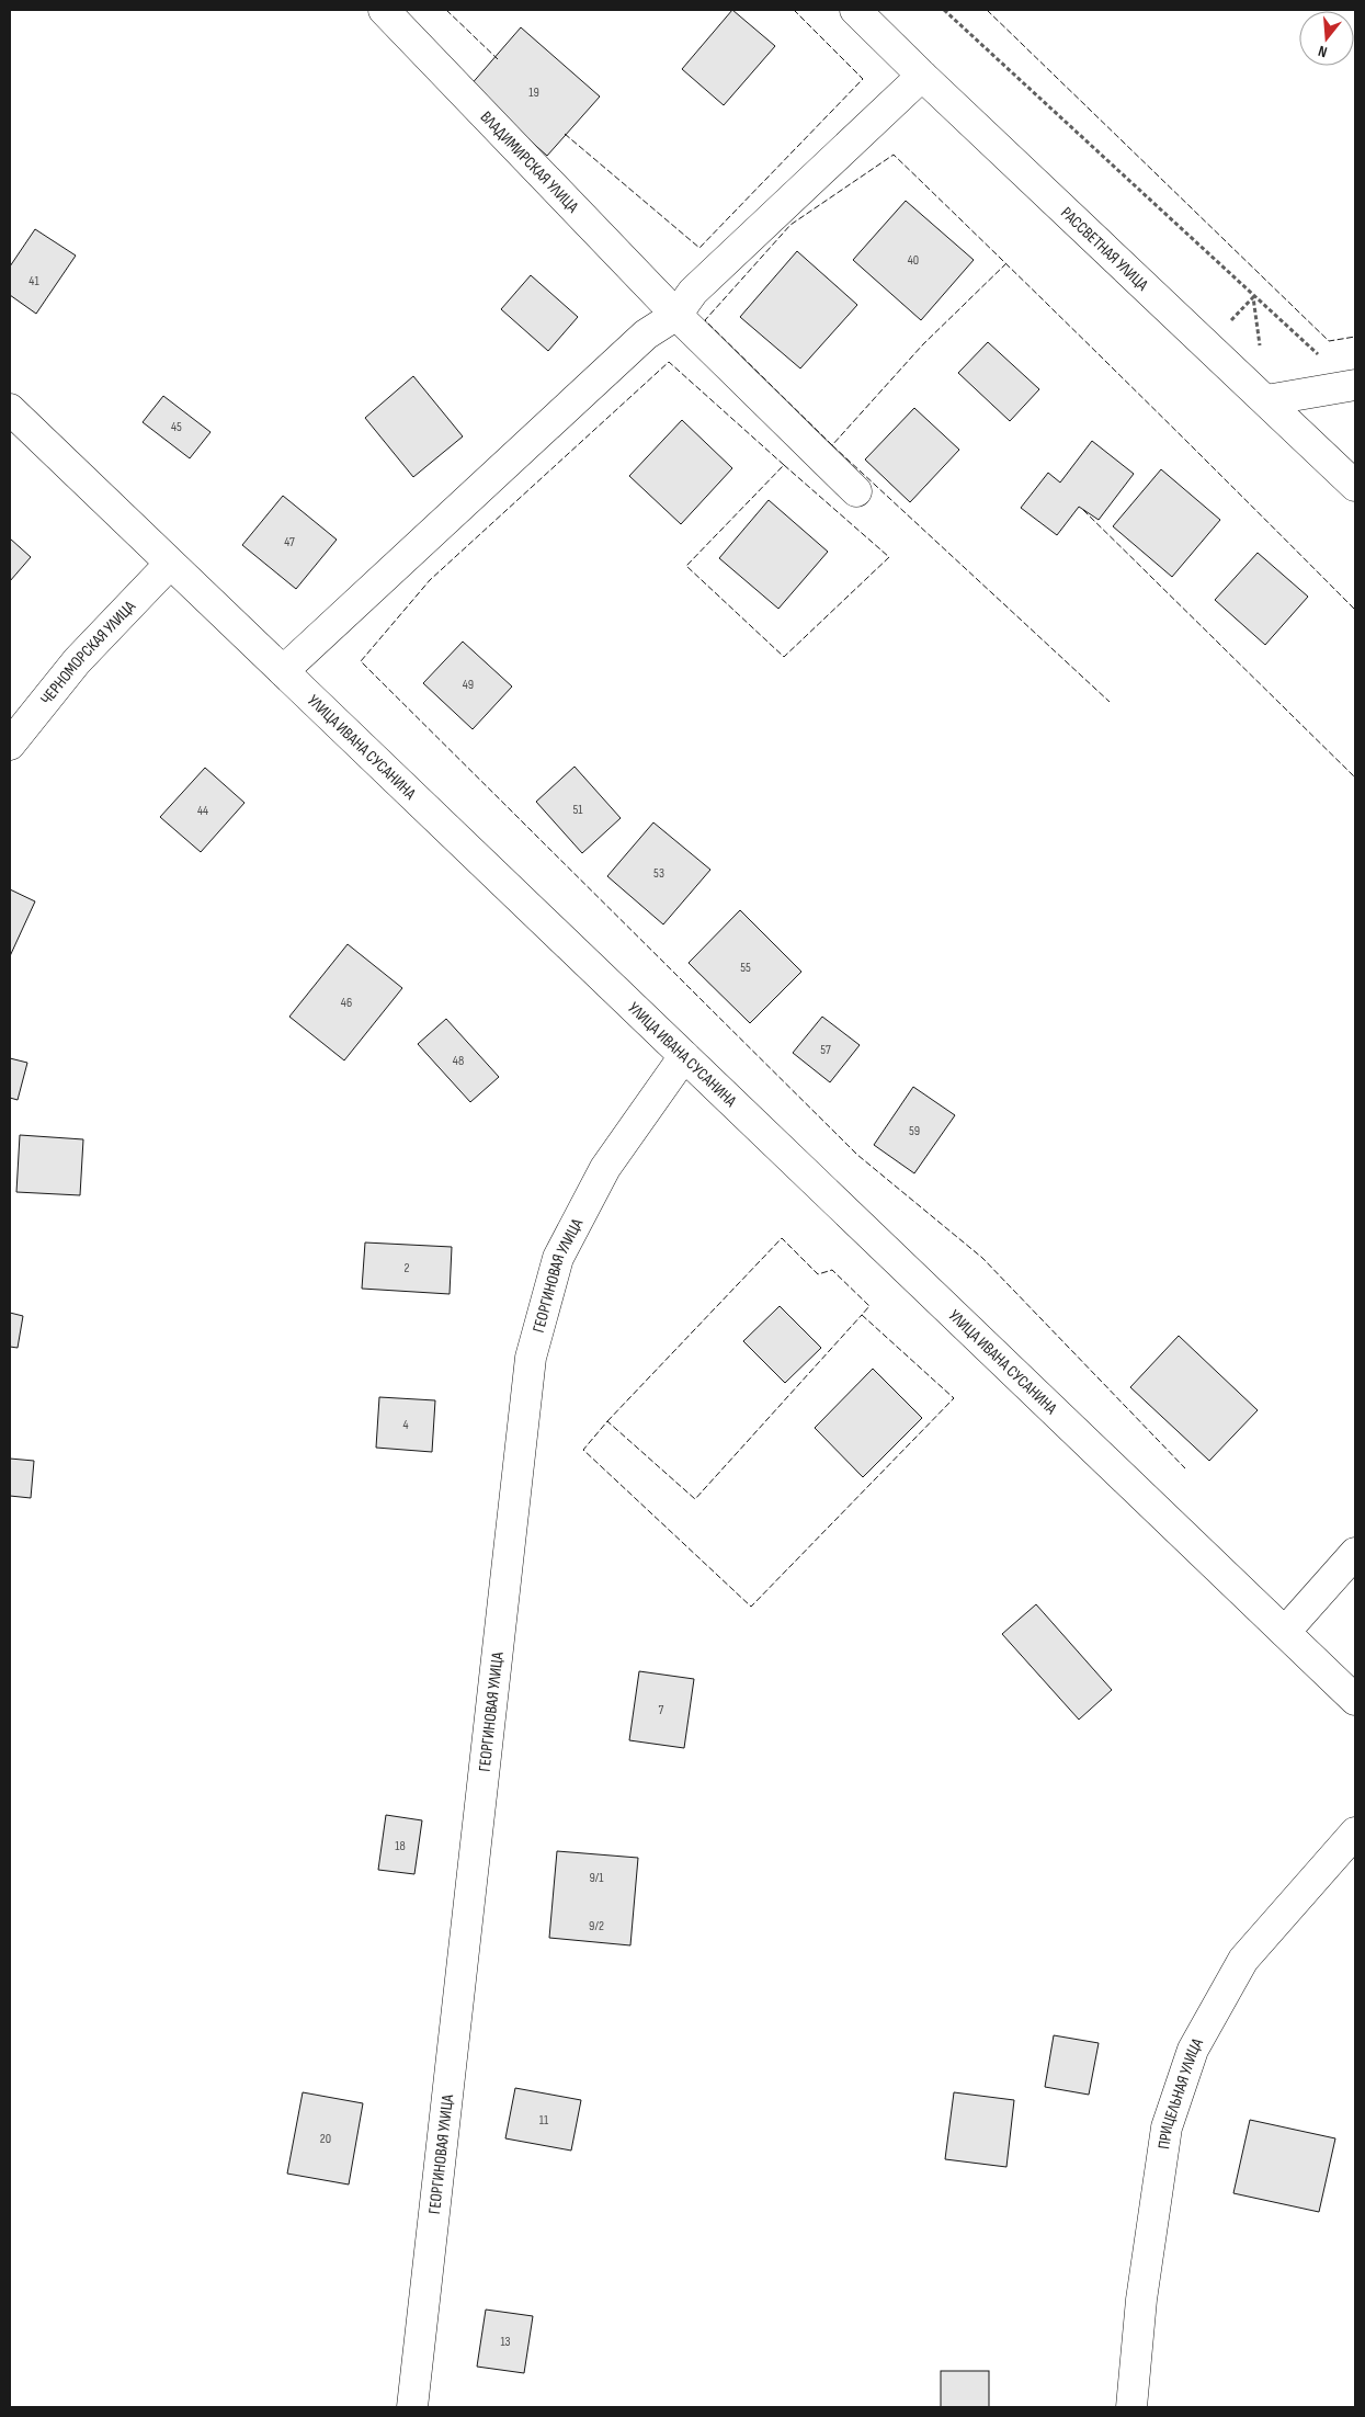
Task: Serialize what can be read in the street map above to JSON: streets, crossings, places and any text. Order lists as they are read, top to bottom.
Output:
{
  "streets": {
    "street": [
      "ВЛАДИМИРСКАЯ УЛИЦА",
      "РАССВЕТНАЯ УЛИЦА",
      "ЧЕРНОМОРСКАЯ УЛИЦА",
      "УЛИЦА ИВАНА СУСАНИНА",
      "ГЕОРГИНОВАЯ УЛИЦА",
      "ПРИЦЕЛЬНАЯ УЛИЦА"
    ]
  },
  "crossings": [
    ["ЧЕРНОМОРСКАЯ УЛИЦА", "УЛИЦА ИВАНА СУСАНИНА"],
    ["УЛИЦА ИВАНА СУСАНИНА", "ГЕОРГИНОВАЯ УЛИЦА"]
  ],
  "house_numbers": [
    "19",
    "40",
    "41",
    "45",
    "47",
    "49",
    "51",
    "44",
    "53",
    "55",
    "46",
    "57",
    "48",
    "59",
    "2",
    "4",
    "7",
    "18",
    "9/1",
    "9/2",
    "11",
    "20",
    "13"
  ],
  "north": "bottom"
}
